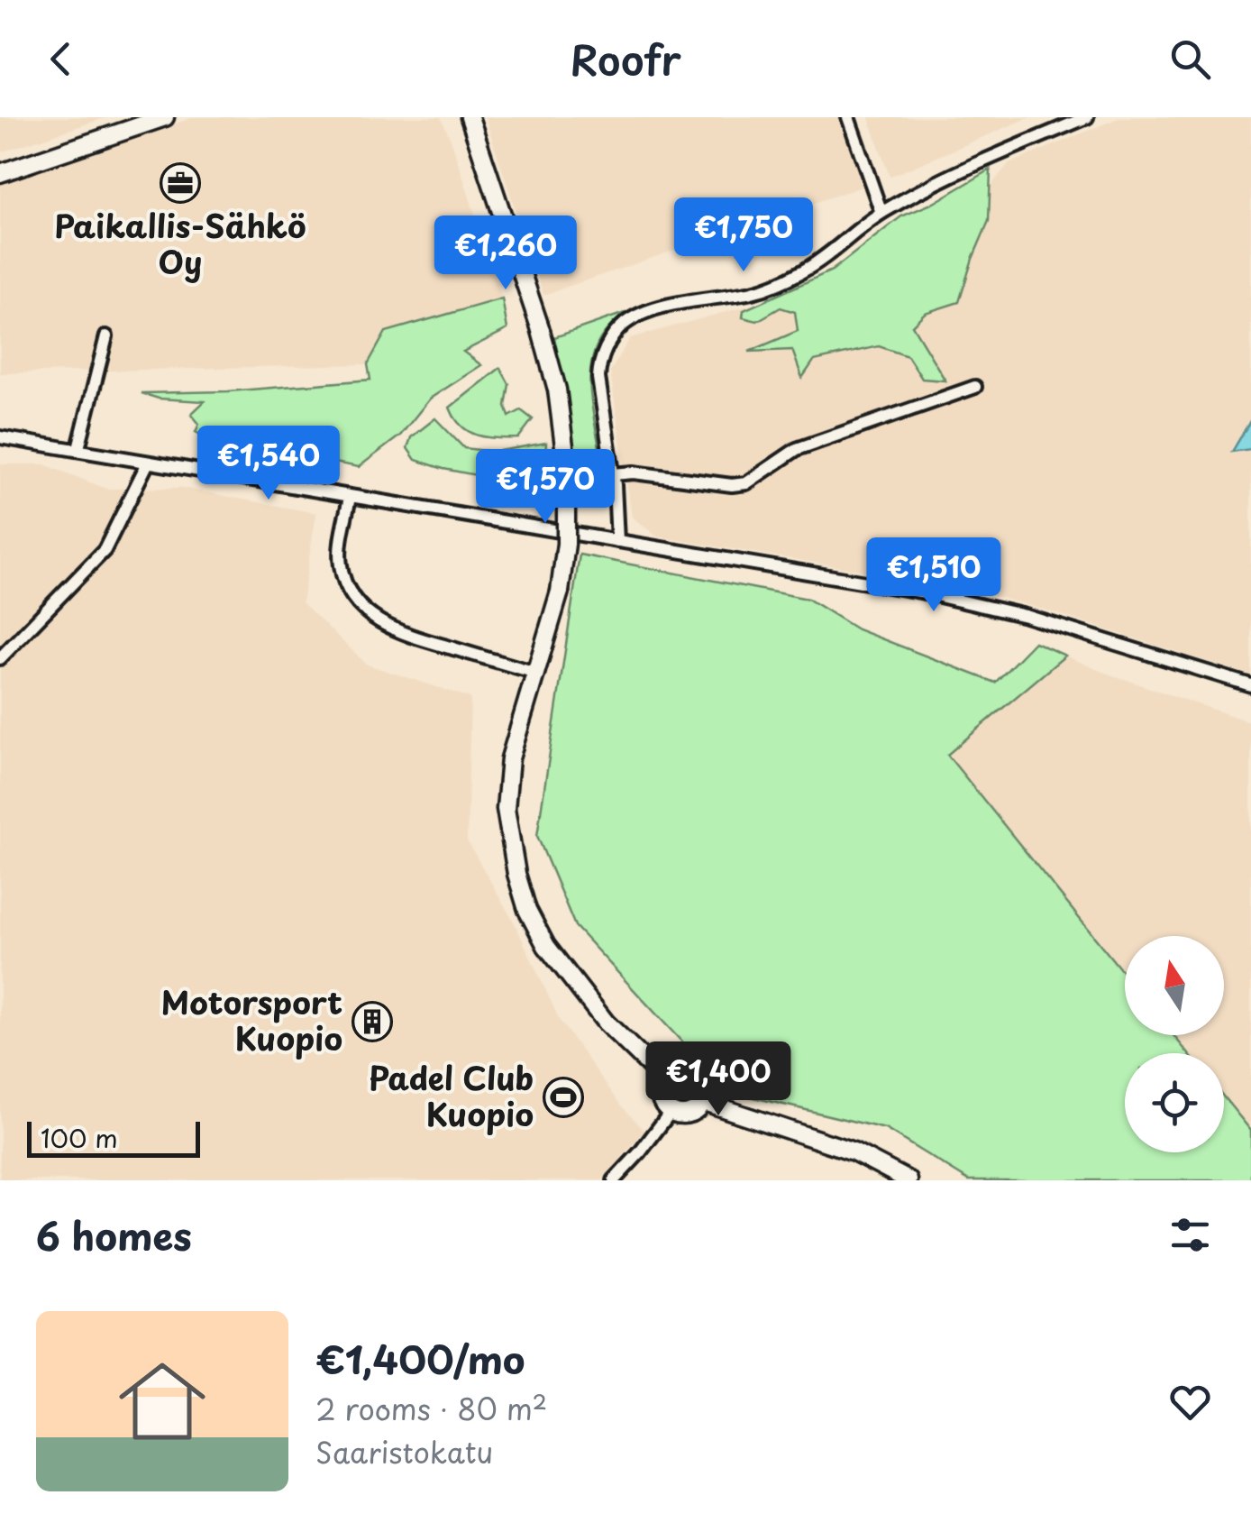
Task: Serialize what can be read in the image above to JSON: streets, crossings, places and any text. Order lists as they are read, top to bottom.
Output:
{
  "places": {
    "office": ["Paikallis-Sähkö Oy"],
    "building": ["Motorsport Kuopio"],
    "sports": ["Padel Club Kuopio"]
  },
  "scale_bar": "100 m",
  "north": "top",
  "page": {
    "header": "Roofr",
    "price": [
      "€1,750",
      "€1,260",
      "€1,540",
      "€1,570",
      "€1,510",
      "€1,400"
    ],
    "scale": "100 m",
    "heading": "6 homes",
    "list": [
      {
        "name": "€1,400/mo",
        "note": "2 rooms · 80 m² · Saaristokatu"
      }
    ]
  }
}
